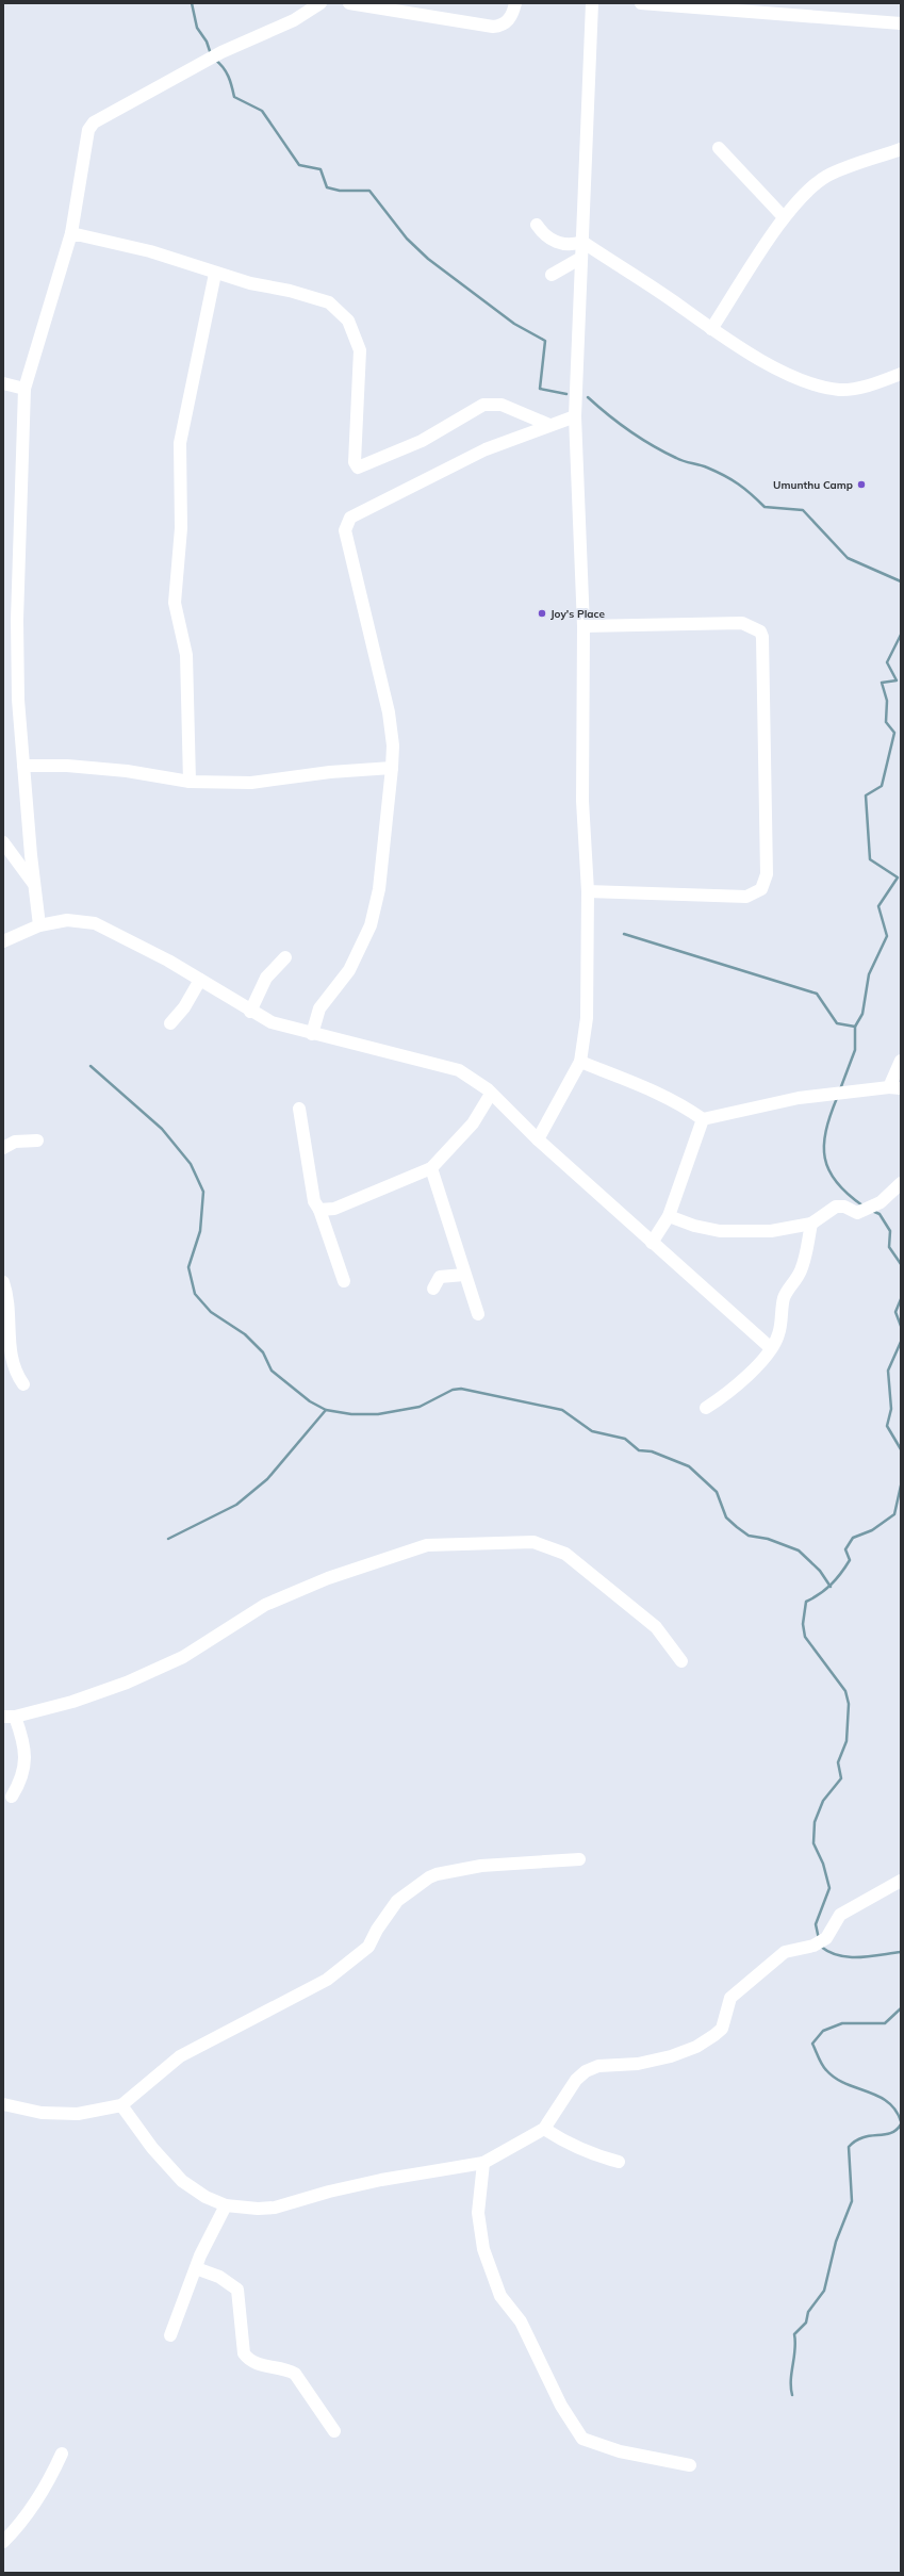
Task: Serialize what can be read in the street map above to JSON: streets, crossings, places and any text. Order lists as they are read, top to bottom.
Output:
{
  "places": ["Umunthu Camp", "Joy's Place"]
}
